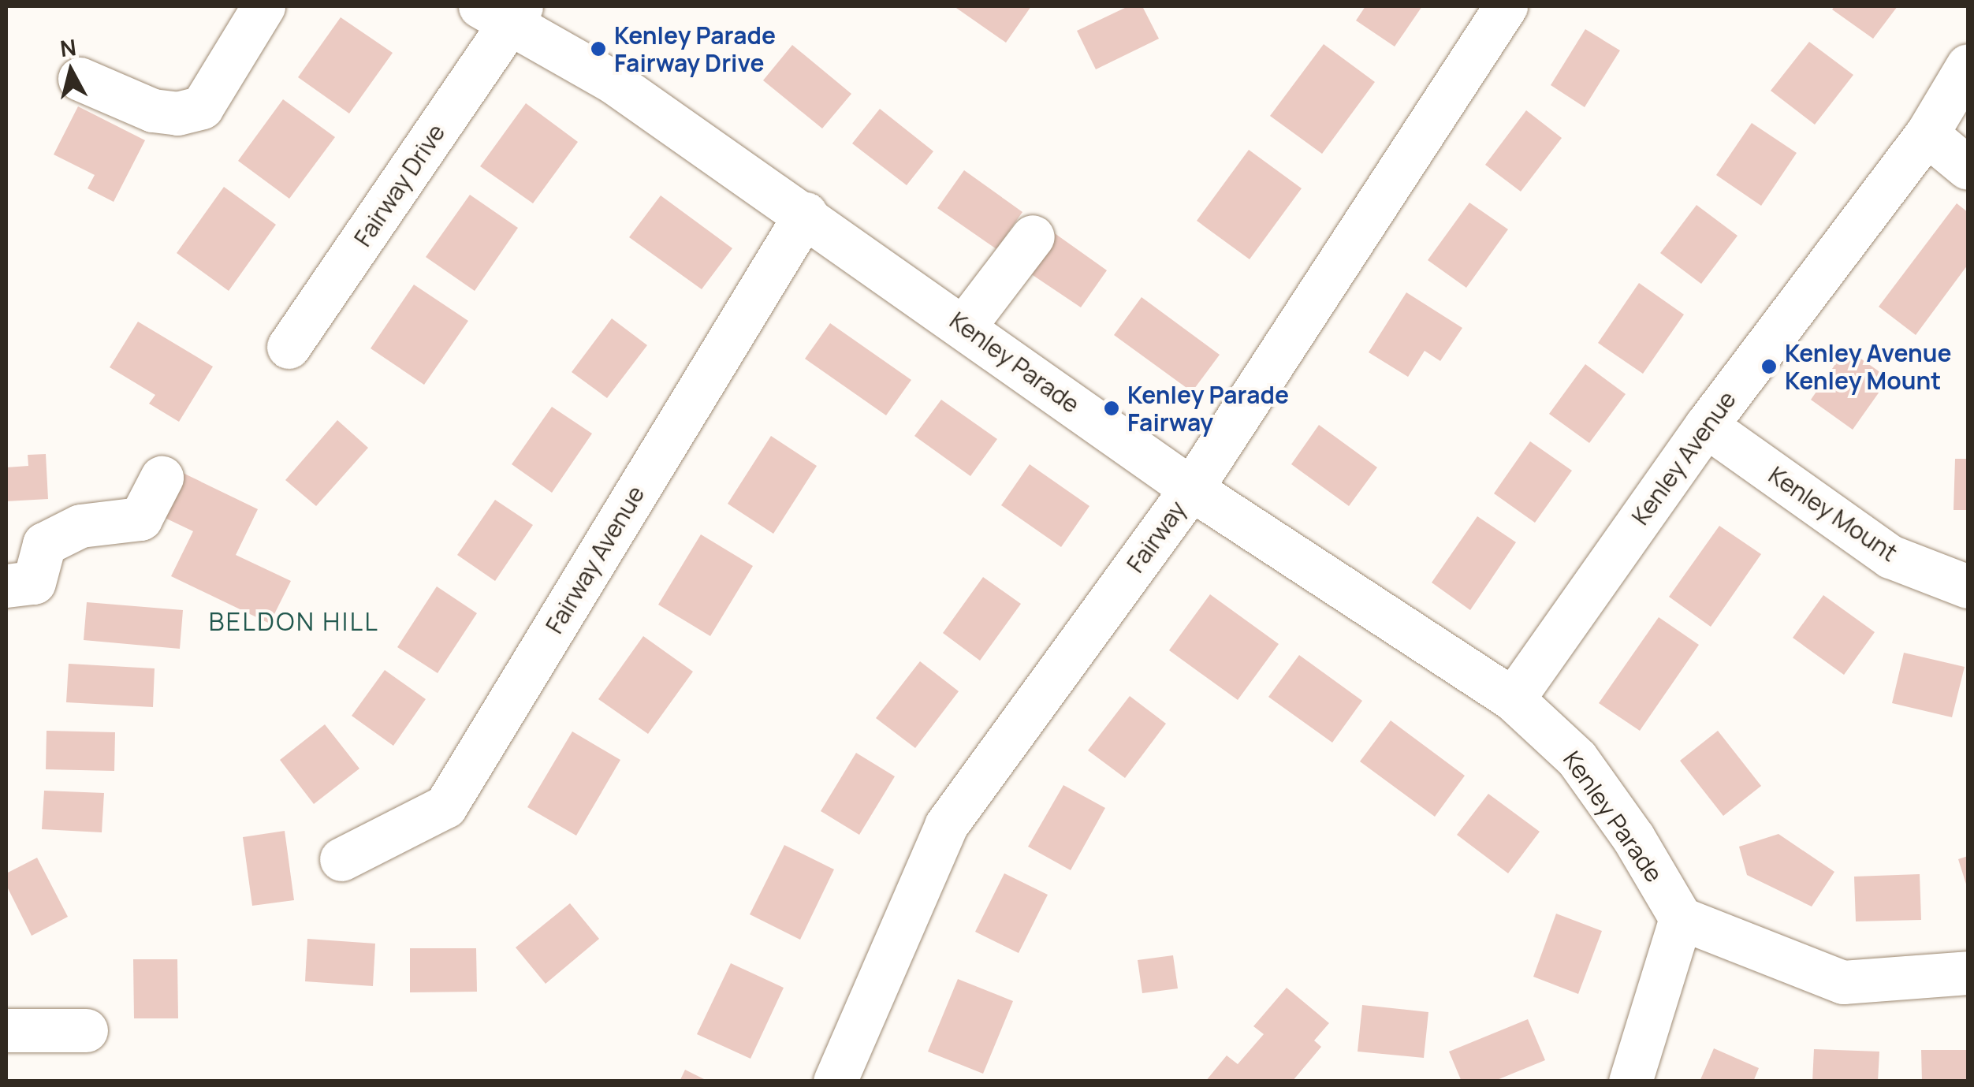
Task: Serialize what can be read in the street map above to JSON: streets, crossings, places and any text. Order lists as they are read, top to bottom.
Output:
{
  "streets": {
    "street": [
      "Fairway Drive",
      "Kenley Parade",
      "Kenley Avenue",
      "Kenley Mount",
      "Fairway",
      "Fairway Avenue"
    ]
  },
  "crossings": [
    ["Fairway Drive", "Kenley Parade"],
    ["Kenley Parade", "Kenley Avenue"],
    ["Kenley Parade", "Fairway"],
    ["Kenley Parade", "Fairway Avenue"],
    ["Kenley Avenue", "Kenley Mount"]
  ],
  "districts": ["BELDON HILL"],
  "places": ["Kenley Parade Fairway Drive", "Kenley Avenue Kenley Mount", "Kenley Parade Fairway"],
  "north": "top"
}
